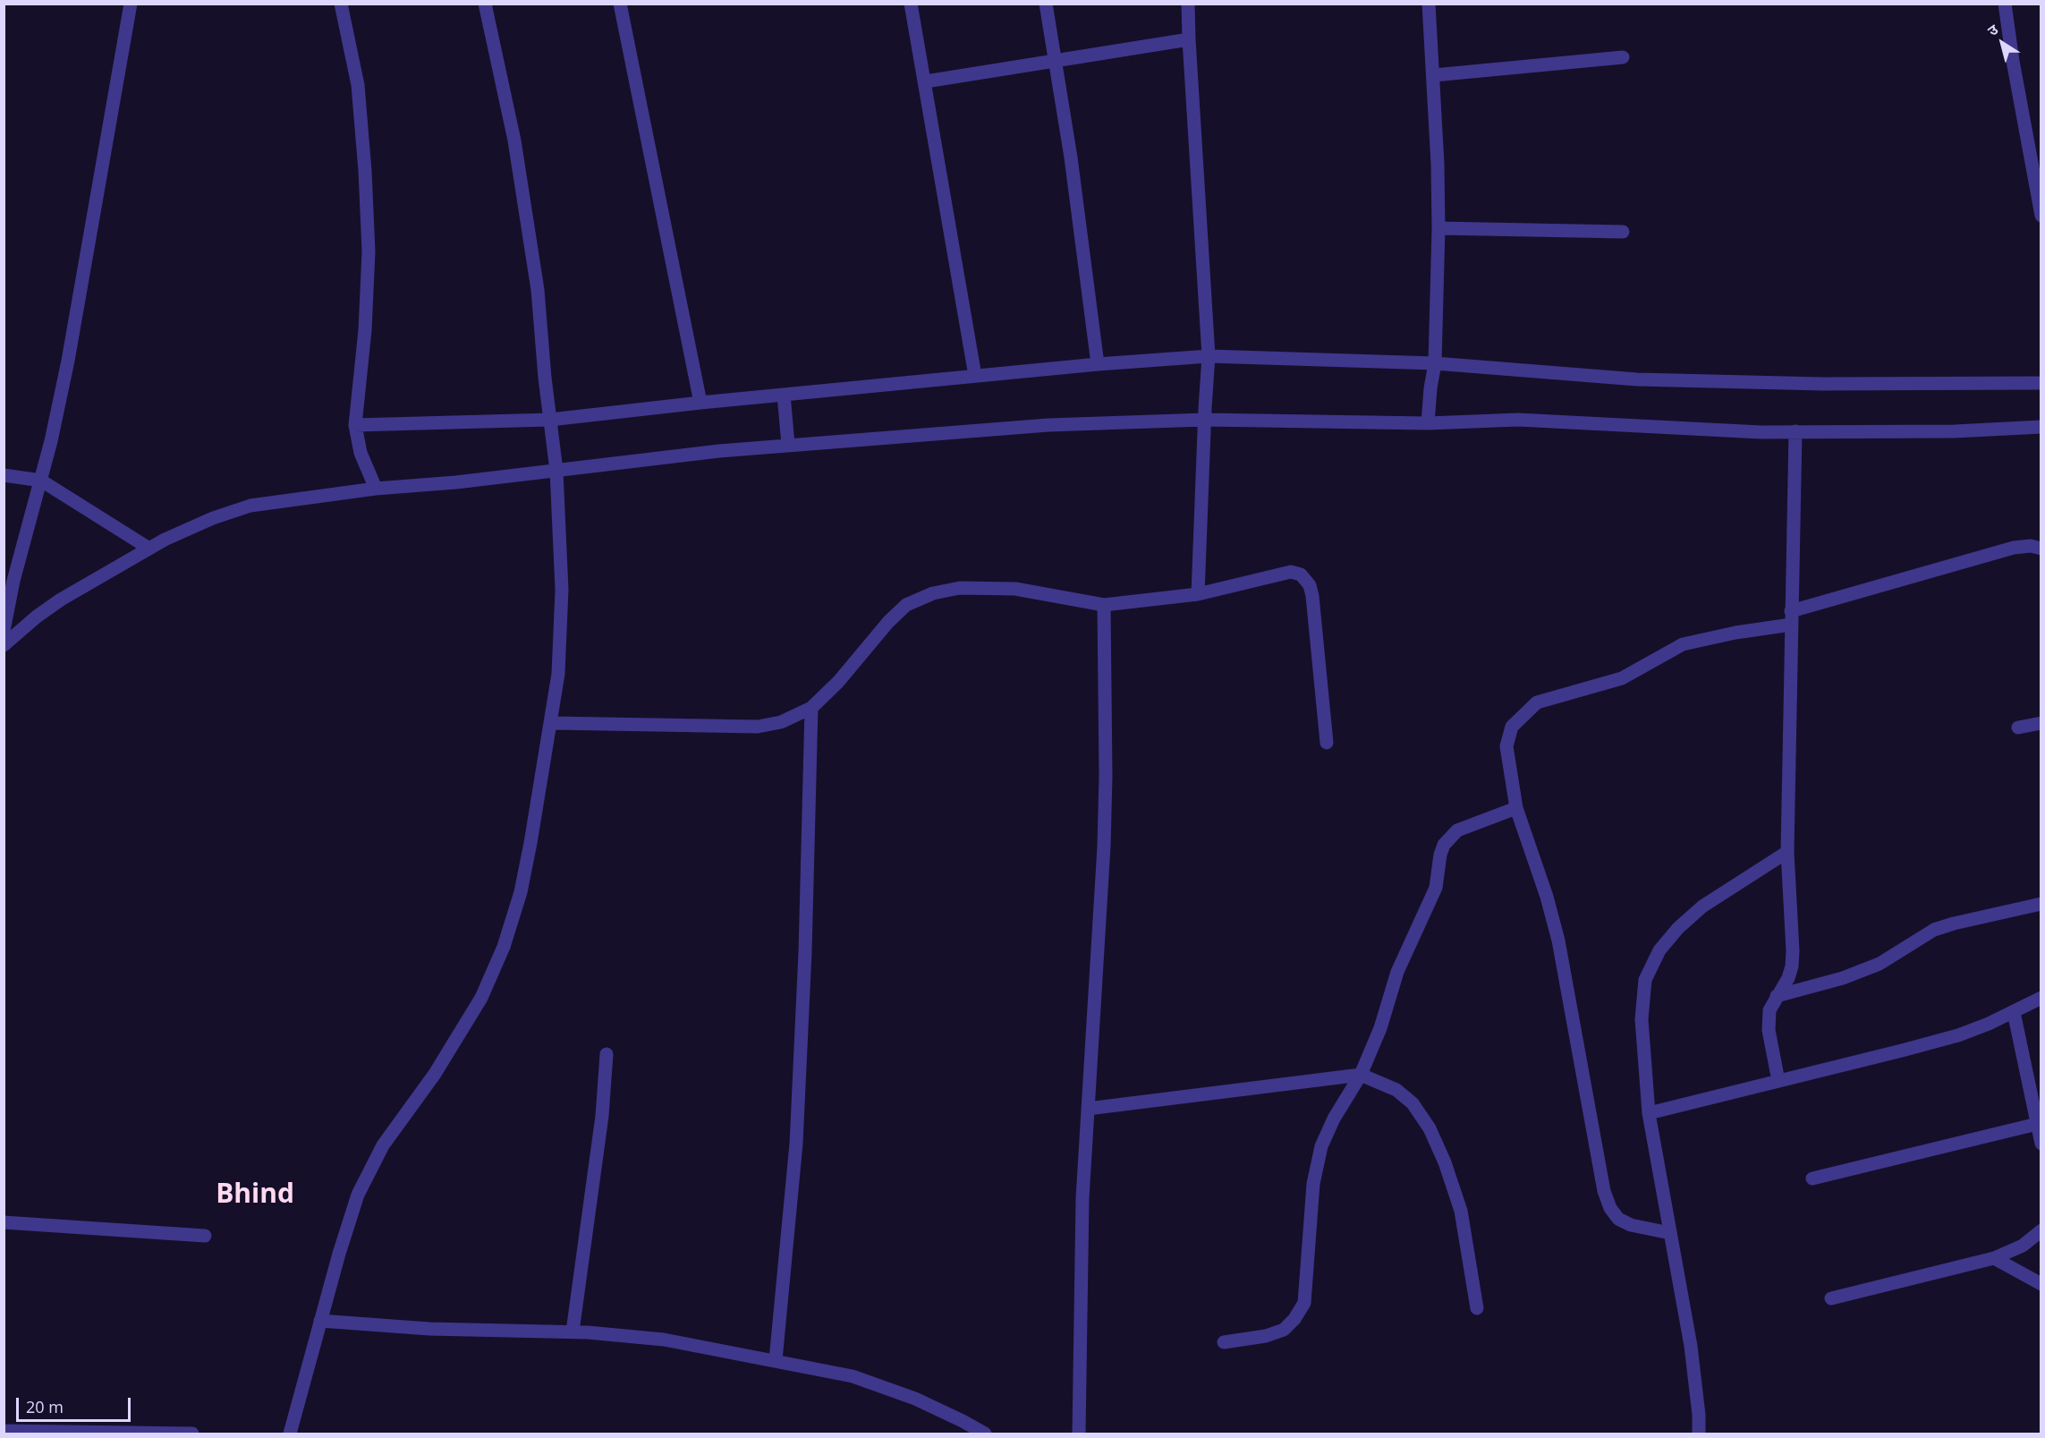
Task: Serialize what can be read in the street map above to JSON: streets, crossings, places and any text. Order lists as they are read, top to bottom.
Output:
{
  "districts": ["Bhind"],
  "scale_bar": "20 m",
  "north": "top left"
}
